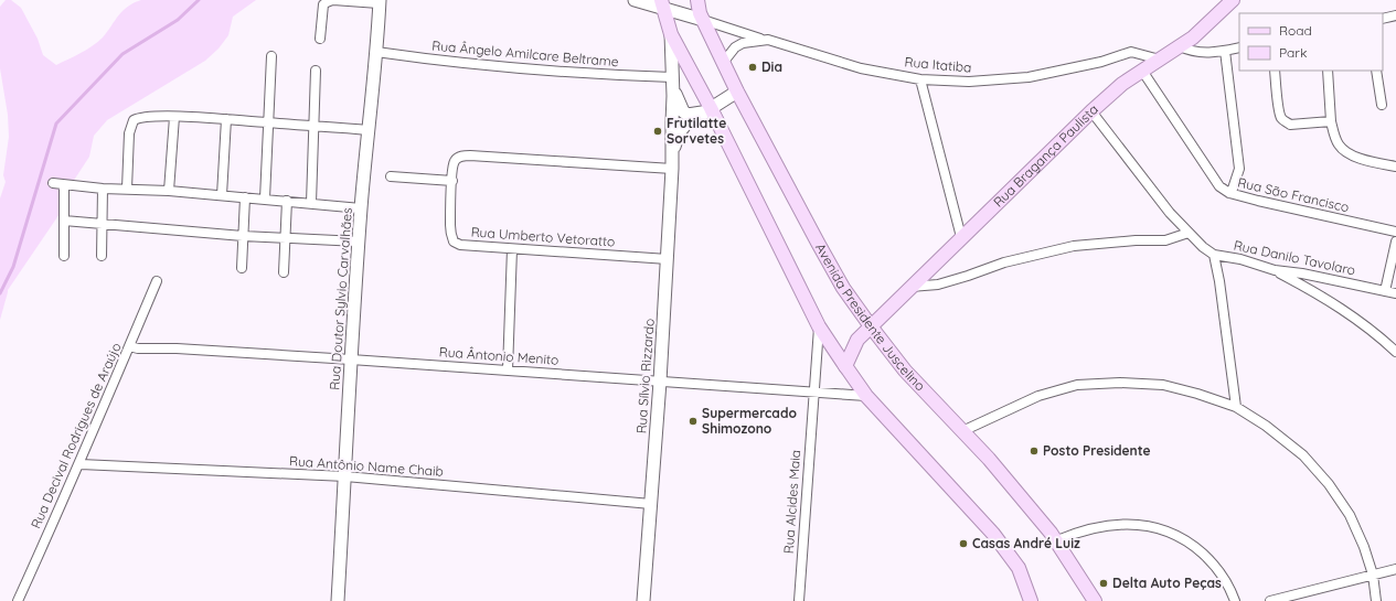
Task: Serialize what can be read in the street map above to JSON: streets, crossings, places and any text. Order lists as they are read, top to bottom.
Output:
{
  "streets": {
    "main road": ["Rua Bragança Paulista", "Avenida Presidente Juscelino"],
    "street": [
      "Rua Ângelo Amilcare Beltrame",
      "Rua Itatiba",
      "Rua São Francisco",
      "Rua Umberto Vetoratto",
      "Rua Danilo Tavolaro",
      "Rua Doutor Sylvio Carvalhães",
      "Rua Ântonio Menito",
      "Rua Sílvio Rizzardo",
      "Rua Decival Rodrigues de Araújo",
      "Rua Antônio Name Chaib",
      "Rua Alcides Maia"
    ]
  },
  "crossings": [
    ["Rua Ângelo Amilcare Beltrame", "Rua Doutor Sylvio Carvalhães"],
    ["Rua Ângelo Amilcare Beltrame", "Rua Sílvio Rizzardo"],
    ["Rua Itatiba", "Rua Bragança Paulista"],
    ["Rua Itatiba", "Avenida Presidente Juscelino"],
    ["Rua Bragança Paulista", "Rua São Francisco"],
    ["Rua Bragança Paulista", "Avenida Presidente Juscelino"],
    ["Rua Umberto Vetoratto", "Rua Sílvio Rizzardo"],
    ["Rua Doutor Sylvio Carvalhães", "Rua Ântonio Menito"],
    ["Rua Doutor Sylvio Carvalhães", "Rua Antônio Name Chaib"],
    ["Avenida Presidente Juscelino", "Rua Sílvio Rizzardo"],
    ["Rua Ântonio Menito", "Rua Sílvio Rizzardo"],
    ["Rua Ântonio Menito", "Rua Decival Rodrigues de Araújo"],
    ["Rua Ântonio Menito", "Rua Alcides Maia"],
    ["Rua Sílvio Rizzardo", "Rua Antônio Name Chaib"],
    ["Rua Decival Rodrigues de Araújo", "Rua Antônio Name Chaib"]
  ],
  "places": [
    "Dia",
    "Frutilatte Sorvetes",
    "Supermercado Shimozono",
    "Posto Presidente",
    "Casas André Luiz",
    "Delta Auto Peças"
  ],
  "legend": ["Road", "Park"]
}
